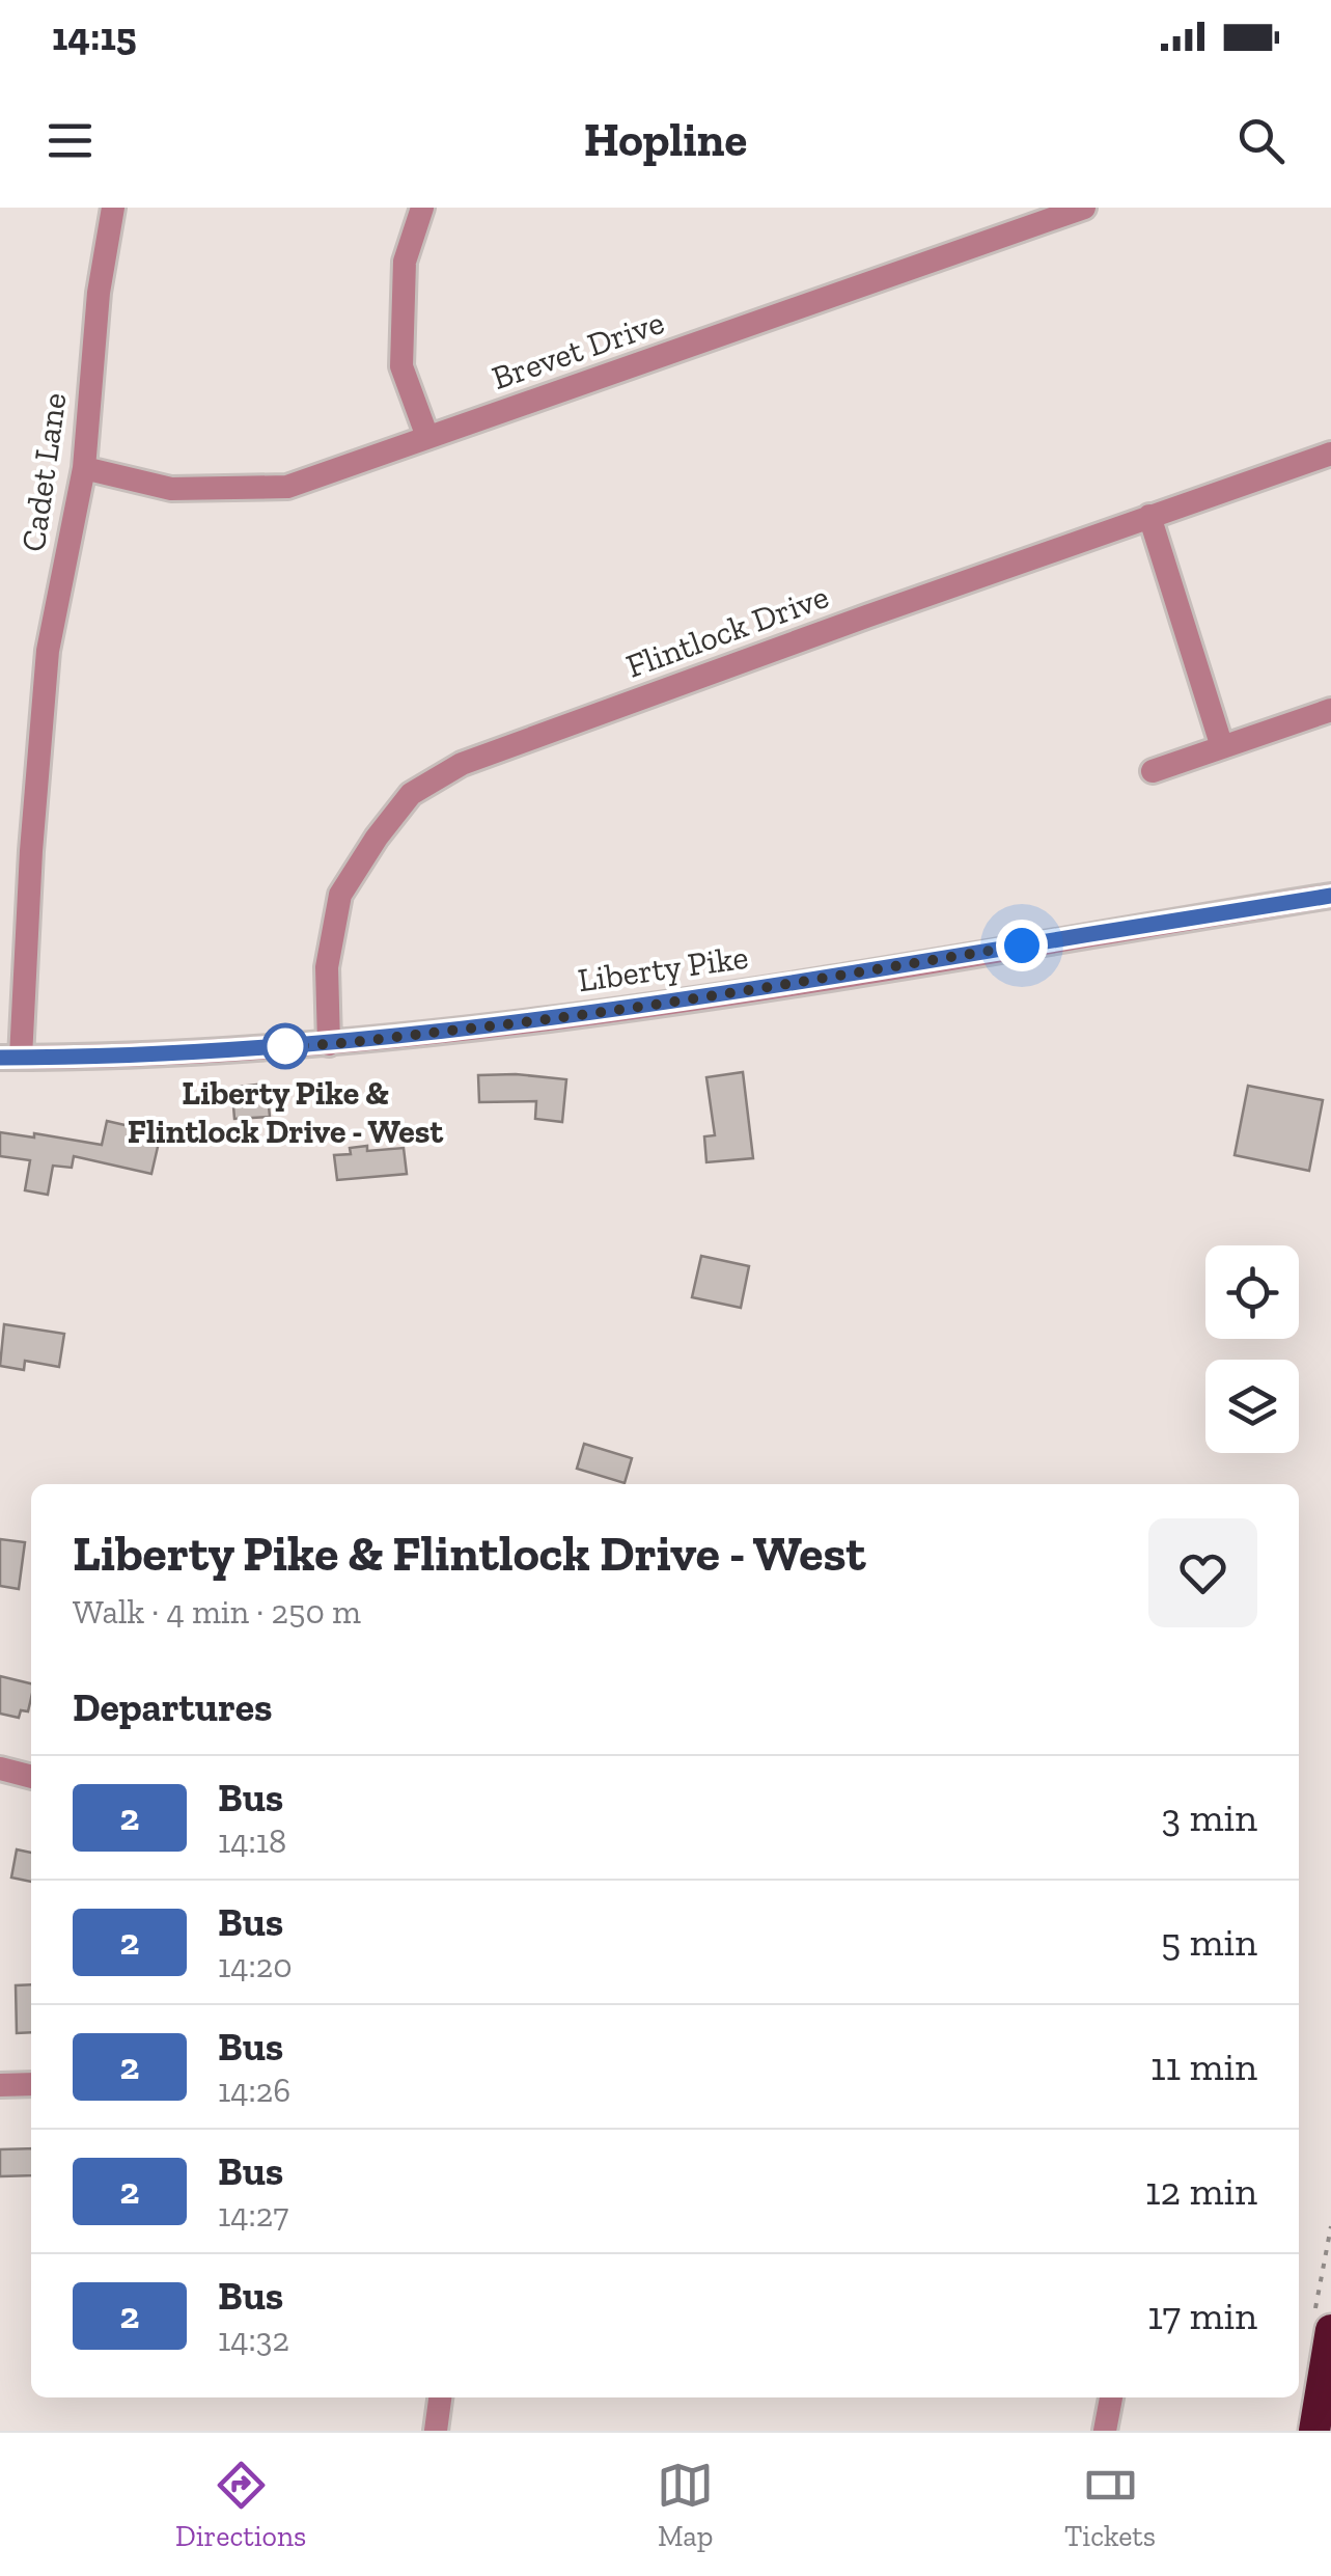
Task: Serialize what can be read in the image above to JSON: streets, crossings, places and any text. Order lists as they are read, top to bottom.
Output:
{
  "streets": {
    "street": [
      "Brevet Drive",
      "Cadet Lane",
      "Flintlock Drive",
      "Liberty Pike"
    ]
  },
  "crossings": [
    ["Brevet Drive", "Cadet Lane"],
    ["Cadet Lane", "Liberty Pike"],
    ["Flintlock Drive", "Liberty Pike"]
  ],
  "places": ["Liberty Pike & Flintlock Drive - West"],
  "lines": ["bus line 2"],
  "page": {
    "status": "14:15",
    "header": "Hopline",
    "heading": [
      ["Liberty Pike & Flintlock Drive - West", "Walk · 4 min · 250 m"],
      "Departures"
    ],
    "list": [
      {
        "mark": "2",
        "name": "Bus",
        "note": "14:18",
        "value": "3 min"
      },
      {
        "mark": "2",
        "name": "Bus",
        "note": "14:20",
        "value": "5 min"
      },
      {
        "mark": "2",
        "name": "Bus",
        "note": "14:26",
        "value": "11 min"
      },
      {
        "mark": "2",
        "name": "Bus",
        "note": "14:27",
        "value": "12 min"
      },
      {
        "mark": "2",
        "name": "Bus",
        "note": "14:32",
        "value": "17 min"
      }
    ],
    "tabs": ["Directions", "Map", "Tickets"]
  }
}
